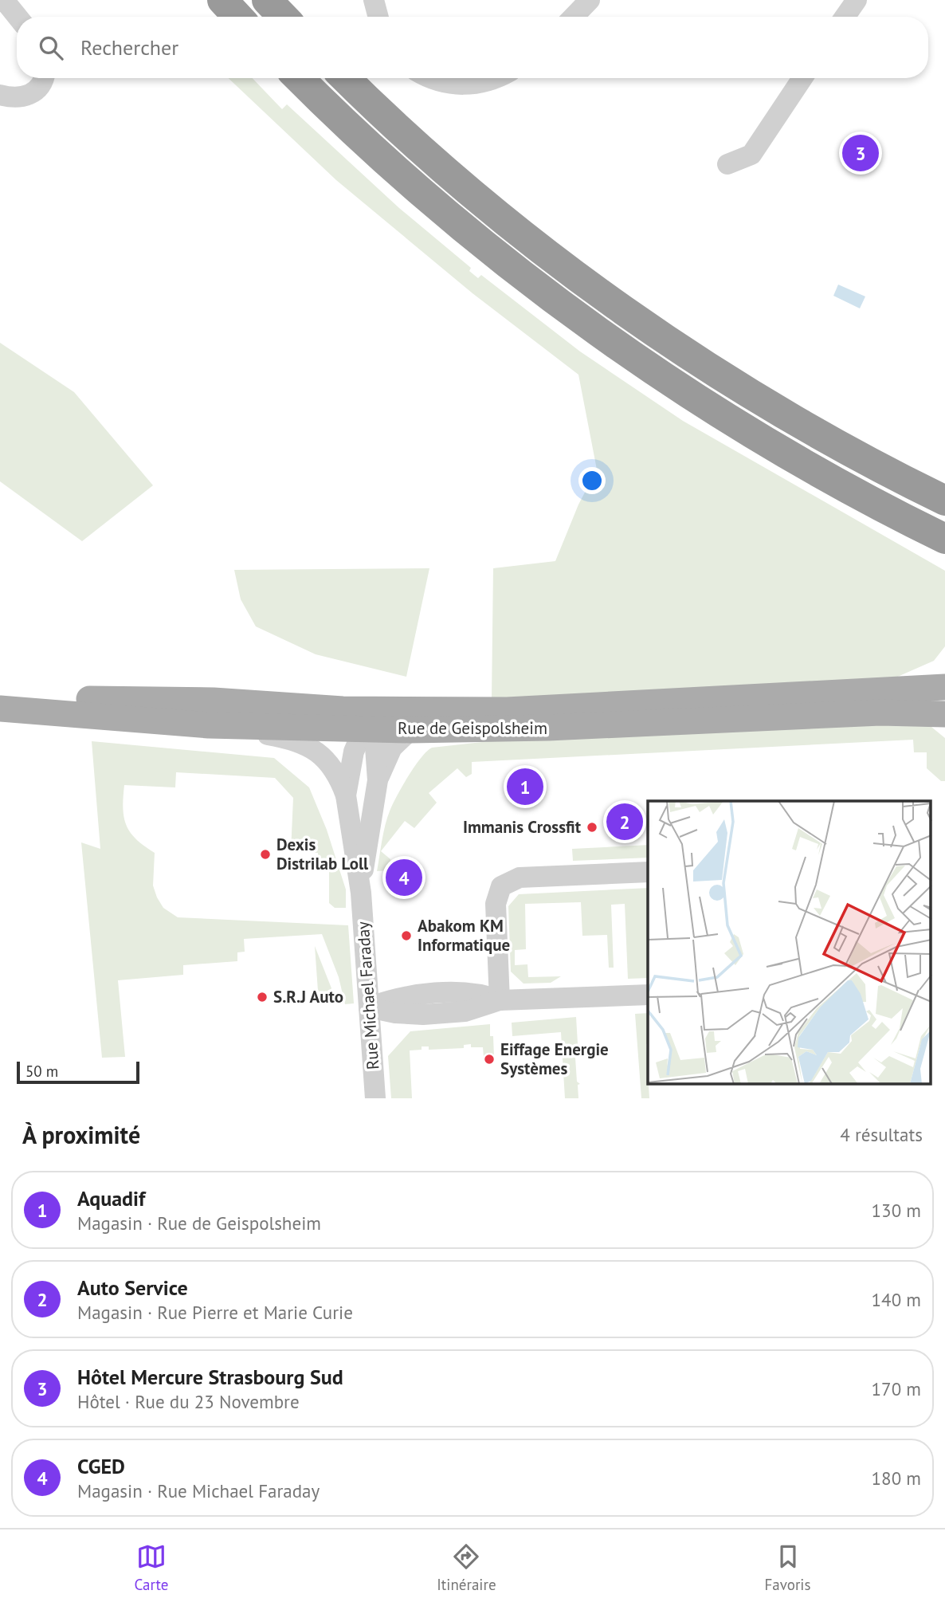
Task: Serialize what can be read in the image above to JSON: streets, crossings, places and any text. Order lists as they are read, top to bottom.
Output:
{
  "streets": {
    "main road": ["Rue de Geispolsheim"],
    "street": ["Rue Michael Faraday"]
  },
  "crossings": [
    ["Rue de Geispolsheim", "Rue Michael Faraday"]
  ],
  "places": [
    "Immanis Crossfit",
    "Dexis Distrilab Loll",
    "Abakom KM Informatique",
    "S.R.J Auto",
    "Eiffage Energie Systèmes"
  ],
  "scale_bar": "50 m",
  "page": {
    "search": "Rechercher",
    "pins": [
      "3",
      "1",
      "2",
      "4"
    ],
    "scale": "50 m",
    "heading": ["À proximité", "4 résultats"],
    "list": [
      {
        "mark": "1",
        "name": "Aquadif",
        "note": "Magasin · Rue de Geispolsheim",
        "value": "130 m"
      },
      {
        "mark": "2",
        "name": "Auto Service",
        "note": "Magasin · Rue Pierre et Marie Curie",
        "value": "140 m"
      },
      {
        "mark": "3",
        "name": "Hôtel Mercure Strasbourg Sud",
        "note": "Hôtel · Rue du 23 Novembre",
        "value": "170 m"
      },
      {
        "mark": "4",
        "name": "CGED",
        "note": "Magasin · Rue Michael Faraday",
        "value": "180 m"
      }
    ],
    "nav": ["Carte", "Itinéraire", "Favoris"]
  }
}
